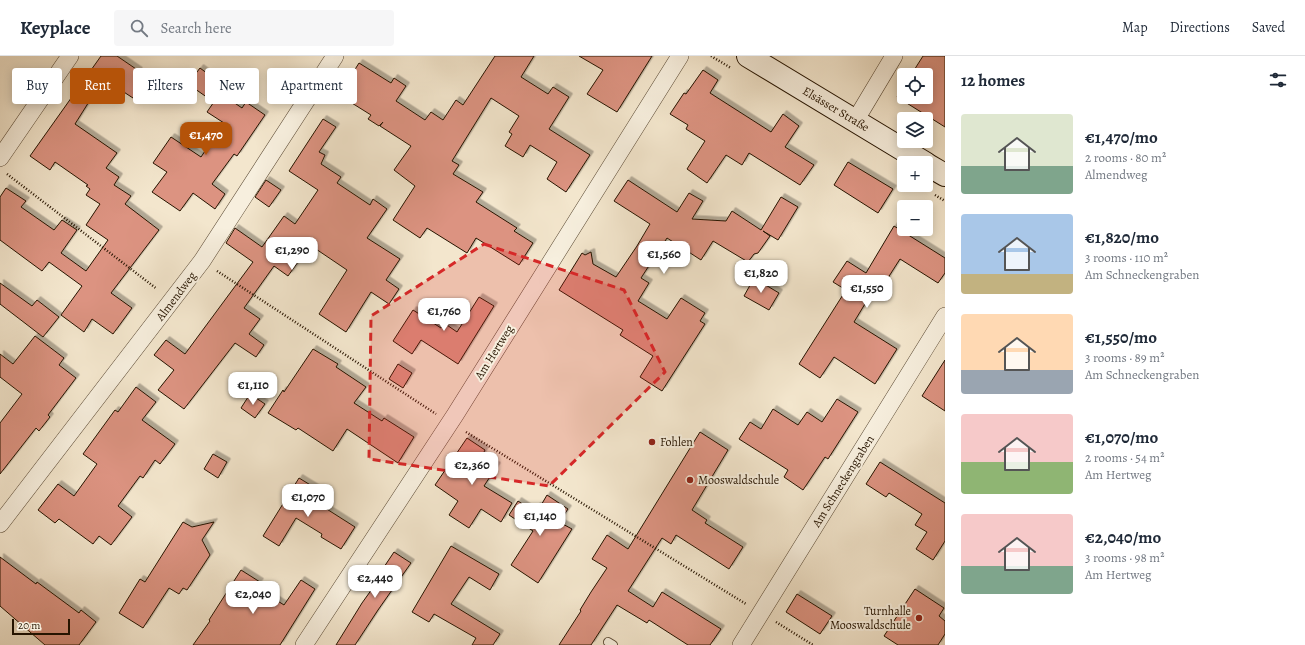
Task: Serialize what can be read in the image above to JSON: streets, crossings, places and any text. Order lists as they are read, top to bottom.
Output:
{
  "streets": {
    "main road": ["Elsässer Straße"],
    "street": ["Almendweg", "Am Hertweg", "Am Schneckengraben"]
  },
  "places": ["Fohlen", "Mooswaldschule", "Turnhalle Mooswaldschule"],
  "scale_bar": "20 m",
  "page": {
    "header": "Keyplace",
    "search": "Search here",
    "nav": ["Map", "Directions", "Saved"],
    "heading": "12 homes",
    "map_buttons": ["+", "−"],
    "chip": [
      "Buy",
      "Rent",
      "Filters",
      "New",
      "Apartment"
    ],
    "list": [
      {
        "name": "€1,470/mo",
        "note": "2 rooms · 80 m² · Almendweg"
      },
      {
        "name": "€1,820/mo",
        "note": "3 rooms · 110 m² · Am Schneckengraben"
      },
      {
        "name": "€1,550/mo",
        "note": "3 rooms · 89 m² · Am Schneckengraben"
      },
      {
        "name": "€1,070/mo",
        "note": "2 rooms · 54 m² · Am Hertweg"
      },
      {
        "name": "€2,040/mo",
        "note": "3 rooms · 98 m² · Am Hertweg"
      }
    ],
    "price": [
      "€1,470",
      "€1,290",
      "€1,560",
      "€1,820",
      "€1,550",
      "€1,760",
      "€1,110",
      "€2,360",
      "€1,070",
      "€1,140",
      "€2,440",
      "€2,040"
    ],
    "scale": "20 m"
  }
}
